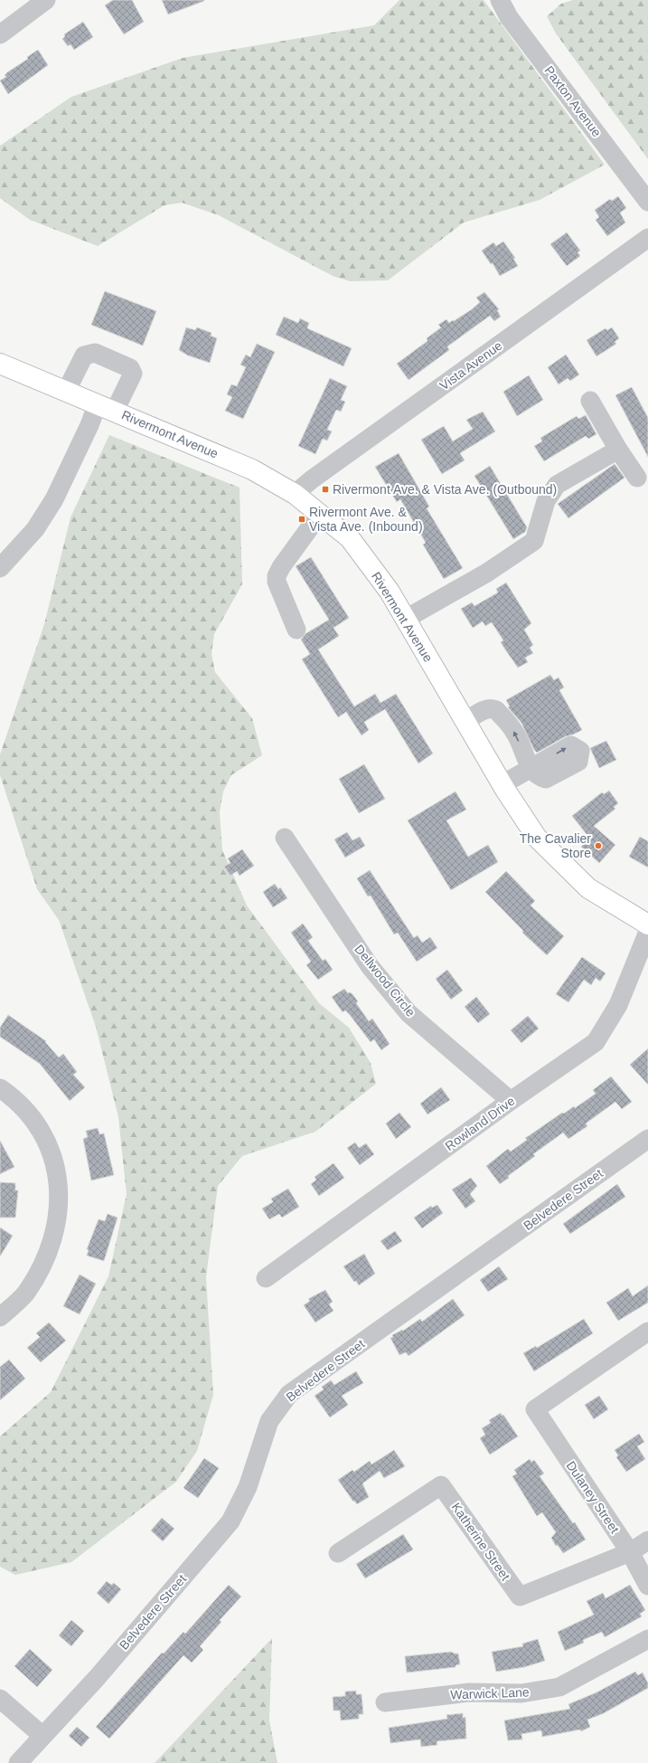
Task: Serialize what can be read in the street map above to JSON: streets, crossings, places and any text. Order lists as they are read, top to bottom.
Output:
{
  "streets": {
    "main road": ["Rivermont Avenue"],
    "street": [
      "Paxton Avenue",
      "Vista Avenue",
      "Dellwood Circle",
      "Rowland Drive",
      "Belvedere Street",
      "Dulaney Street",
      "Katherine Street",
      "Warwick Lane"
    ]
  },
  "crossings": [
    ["Vista Avenue", "Rivermont Avenue"],
    ["Dellwood Circle", "Rowland Drive"],
    ["Dulaney Street", "Katherine Street"]
  ],
  "places": {
    "transit": ["Rivermont Ave. & Vista Ave. (Outbound)", "Rivermont Ave. & Vista Ave. (Inbound)"],
    "other": ["The Cavalier Store"]
  }
}
